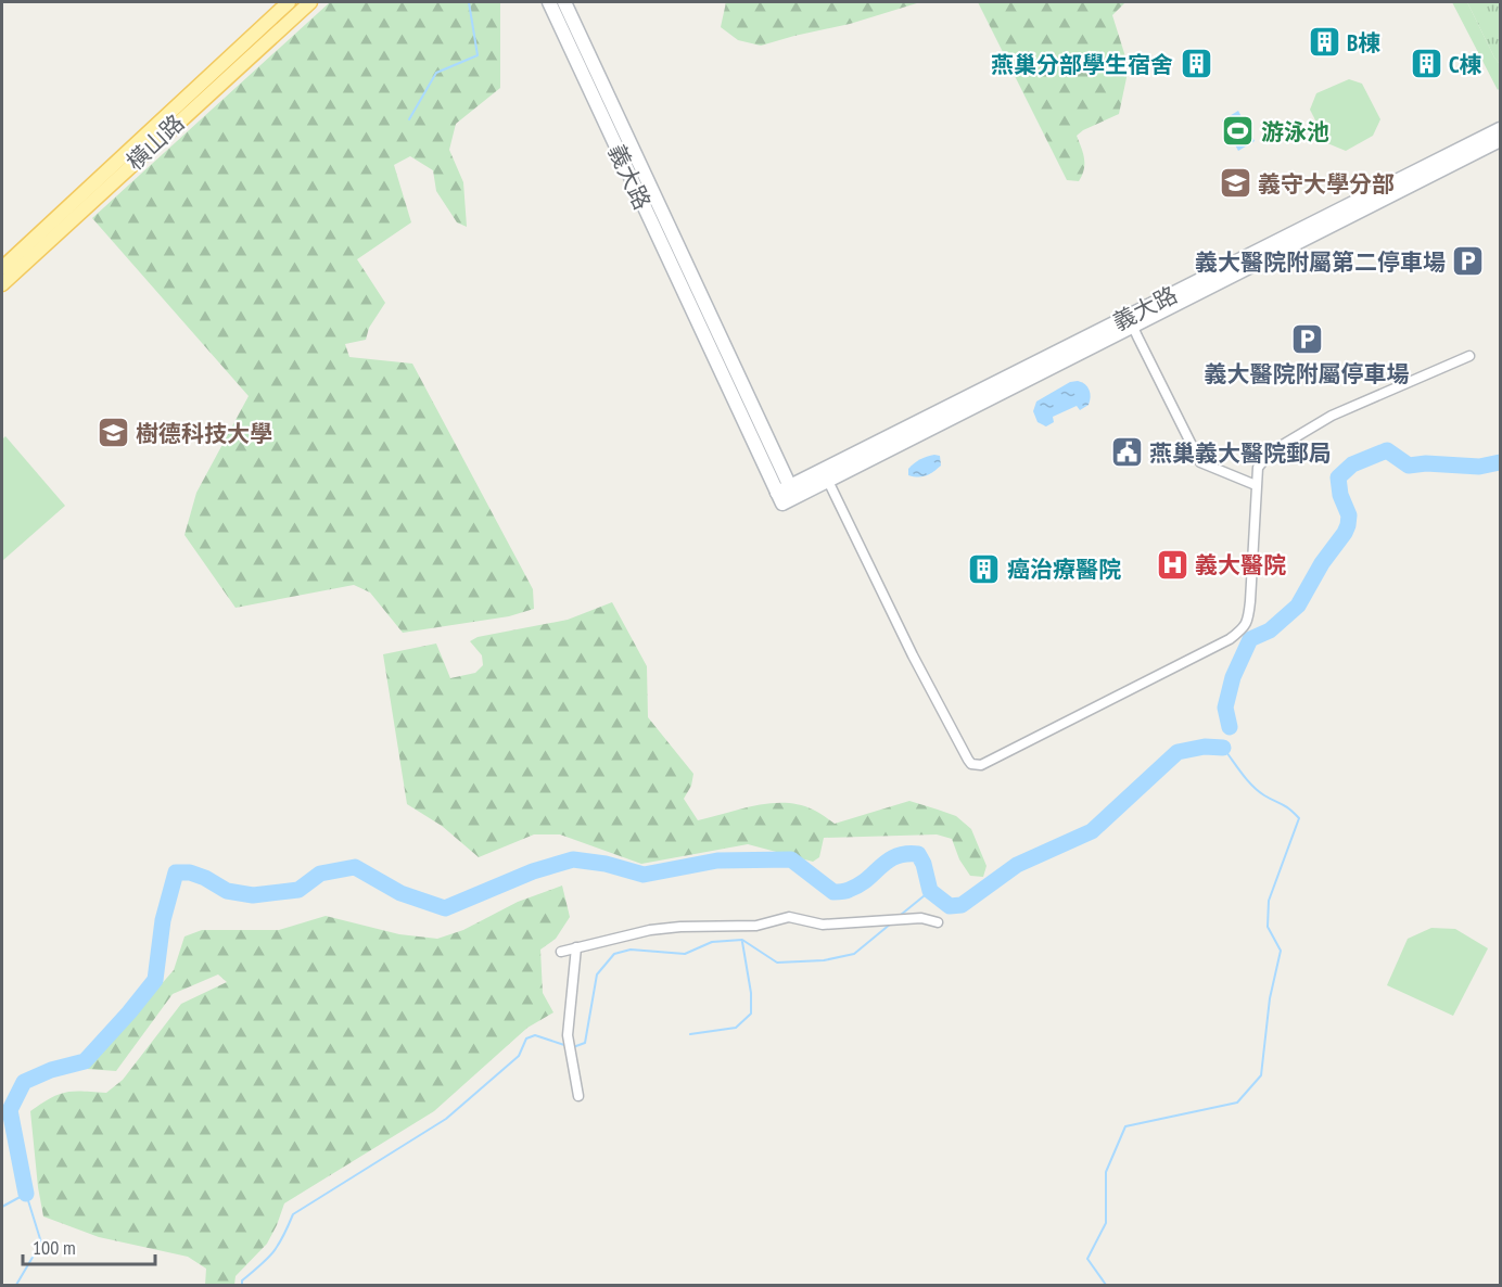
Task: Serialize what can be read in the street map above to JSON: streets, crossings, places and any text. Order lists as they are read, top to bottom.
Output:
{
  "streets": {
    "main road": ["橫山路"],
    "street": ["義大路"]
  },
  "places": {
    "building": [
      "B棟",
      "燕巢分部學生宿舍",
      "C棟",
      "癌治療醫院"
    ],
    "sports": ["游泳池"],
    "school or university": ["義守大學分部", "樹德科技大學"],
    "parking": ["義大醫院附屬第二停車場", "義大醫院附屬停車場"],
    "public building": ["燕巢義大醫院郵局"],
    "hospital": ["義大醫院"]
  },
  "scale_bar": "100 m"
}
